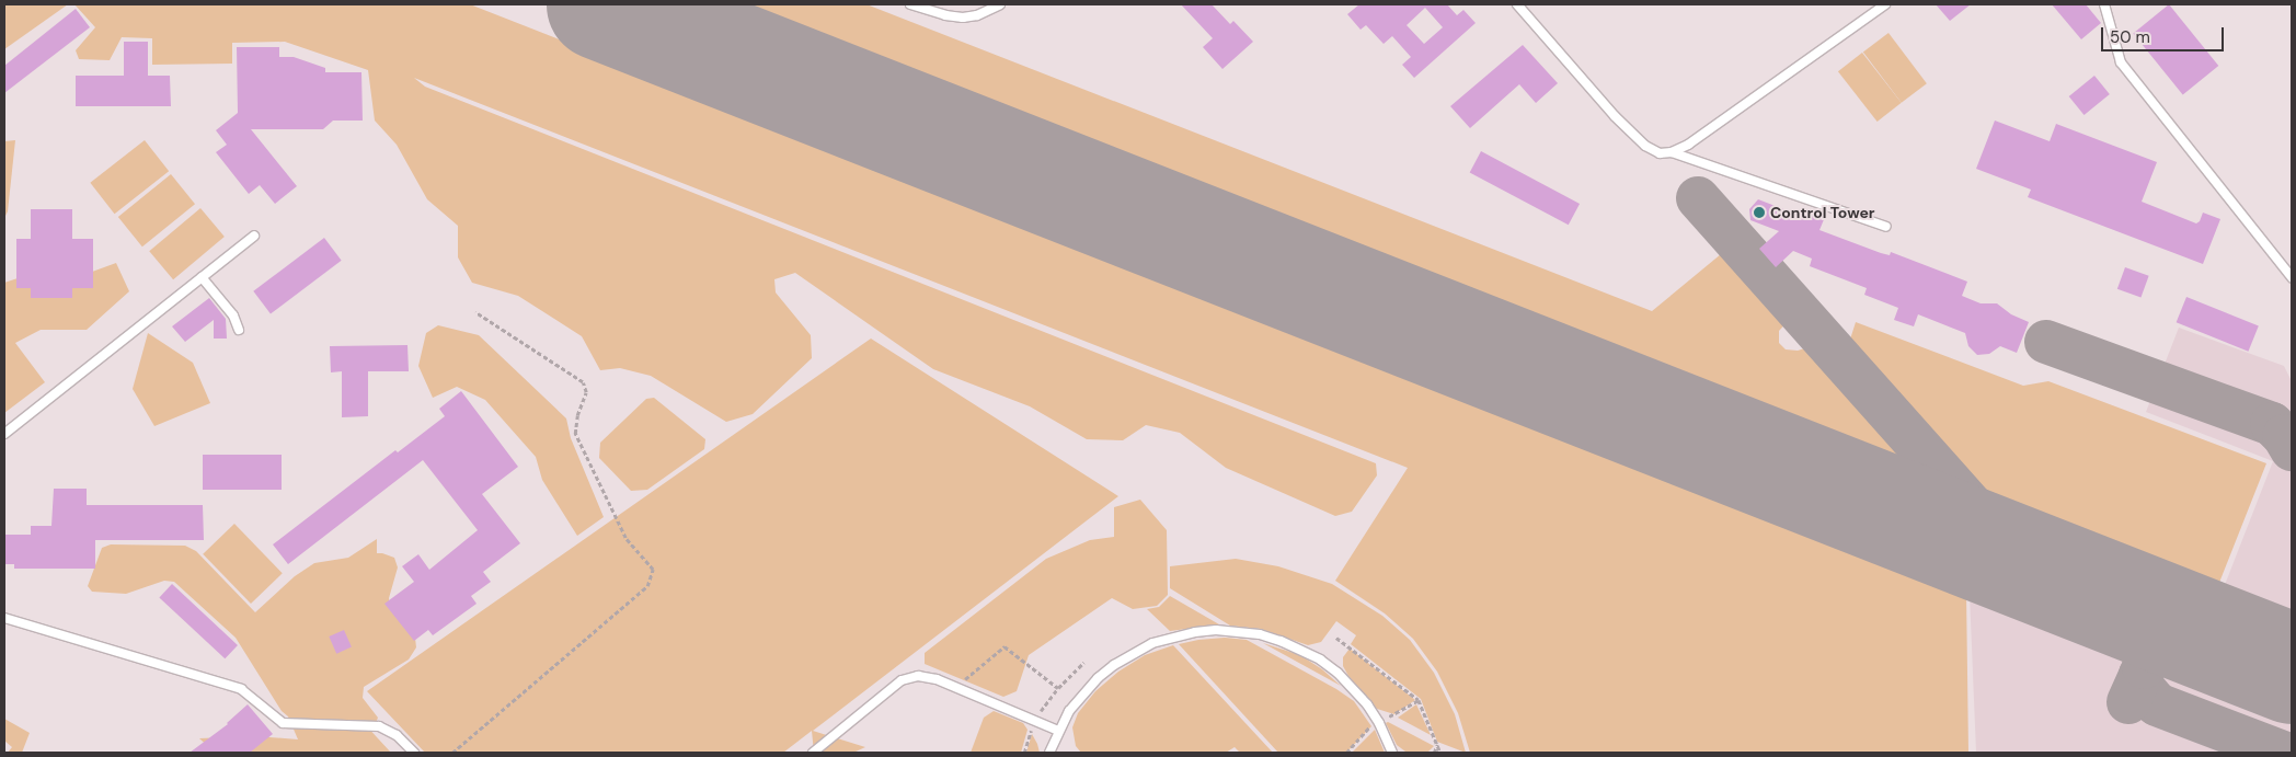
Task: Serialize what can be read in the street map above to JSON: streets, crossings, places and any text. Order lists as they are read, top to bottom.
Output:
{
  "places": ["Control Tower"],
  "scale_bar": "50 m"
}
